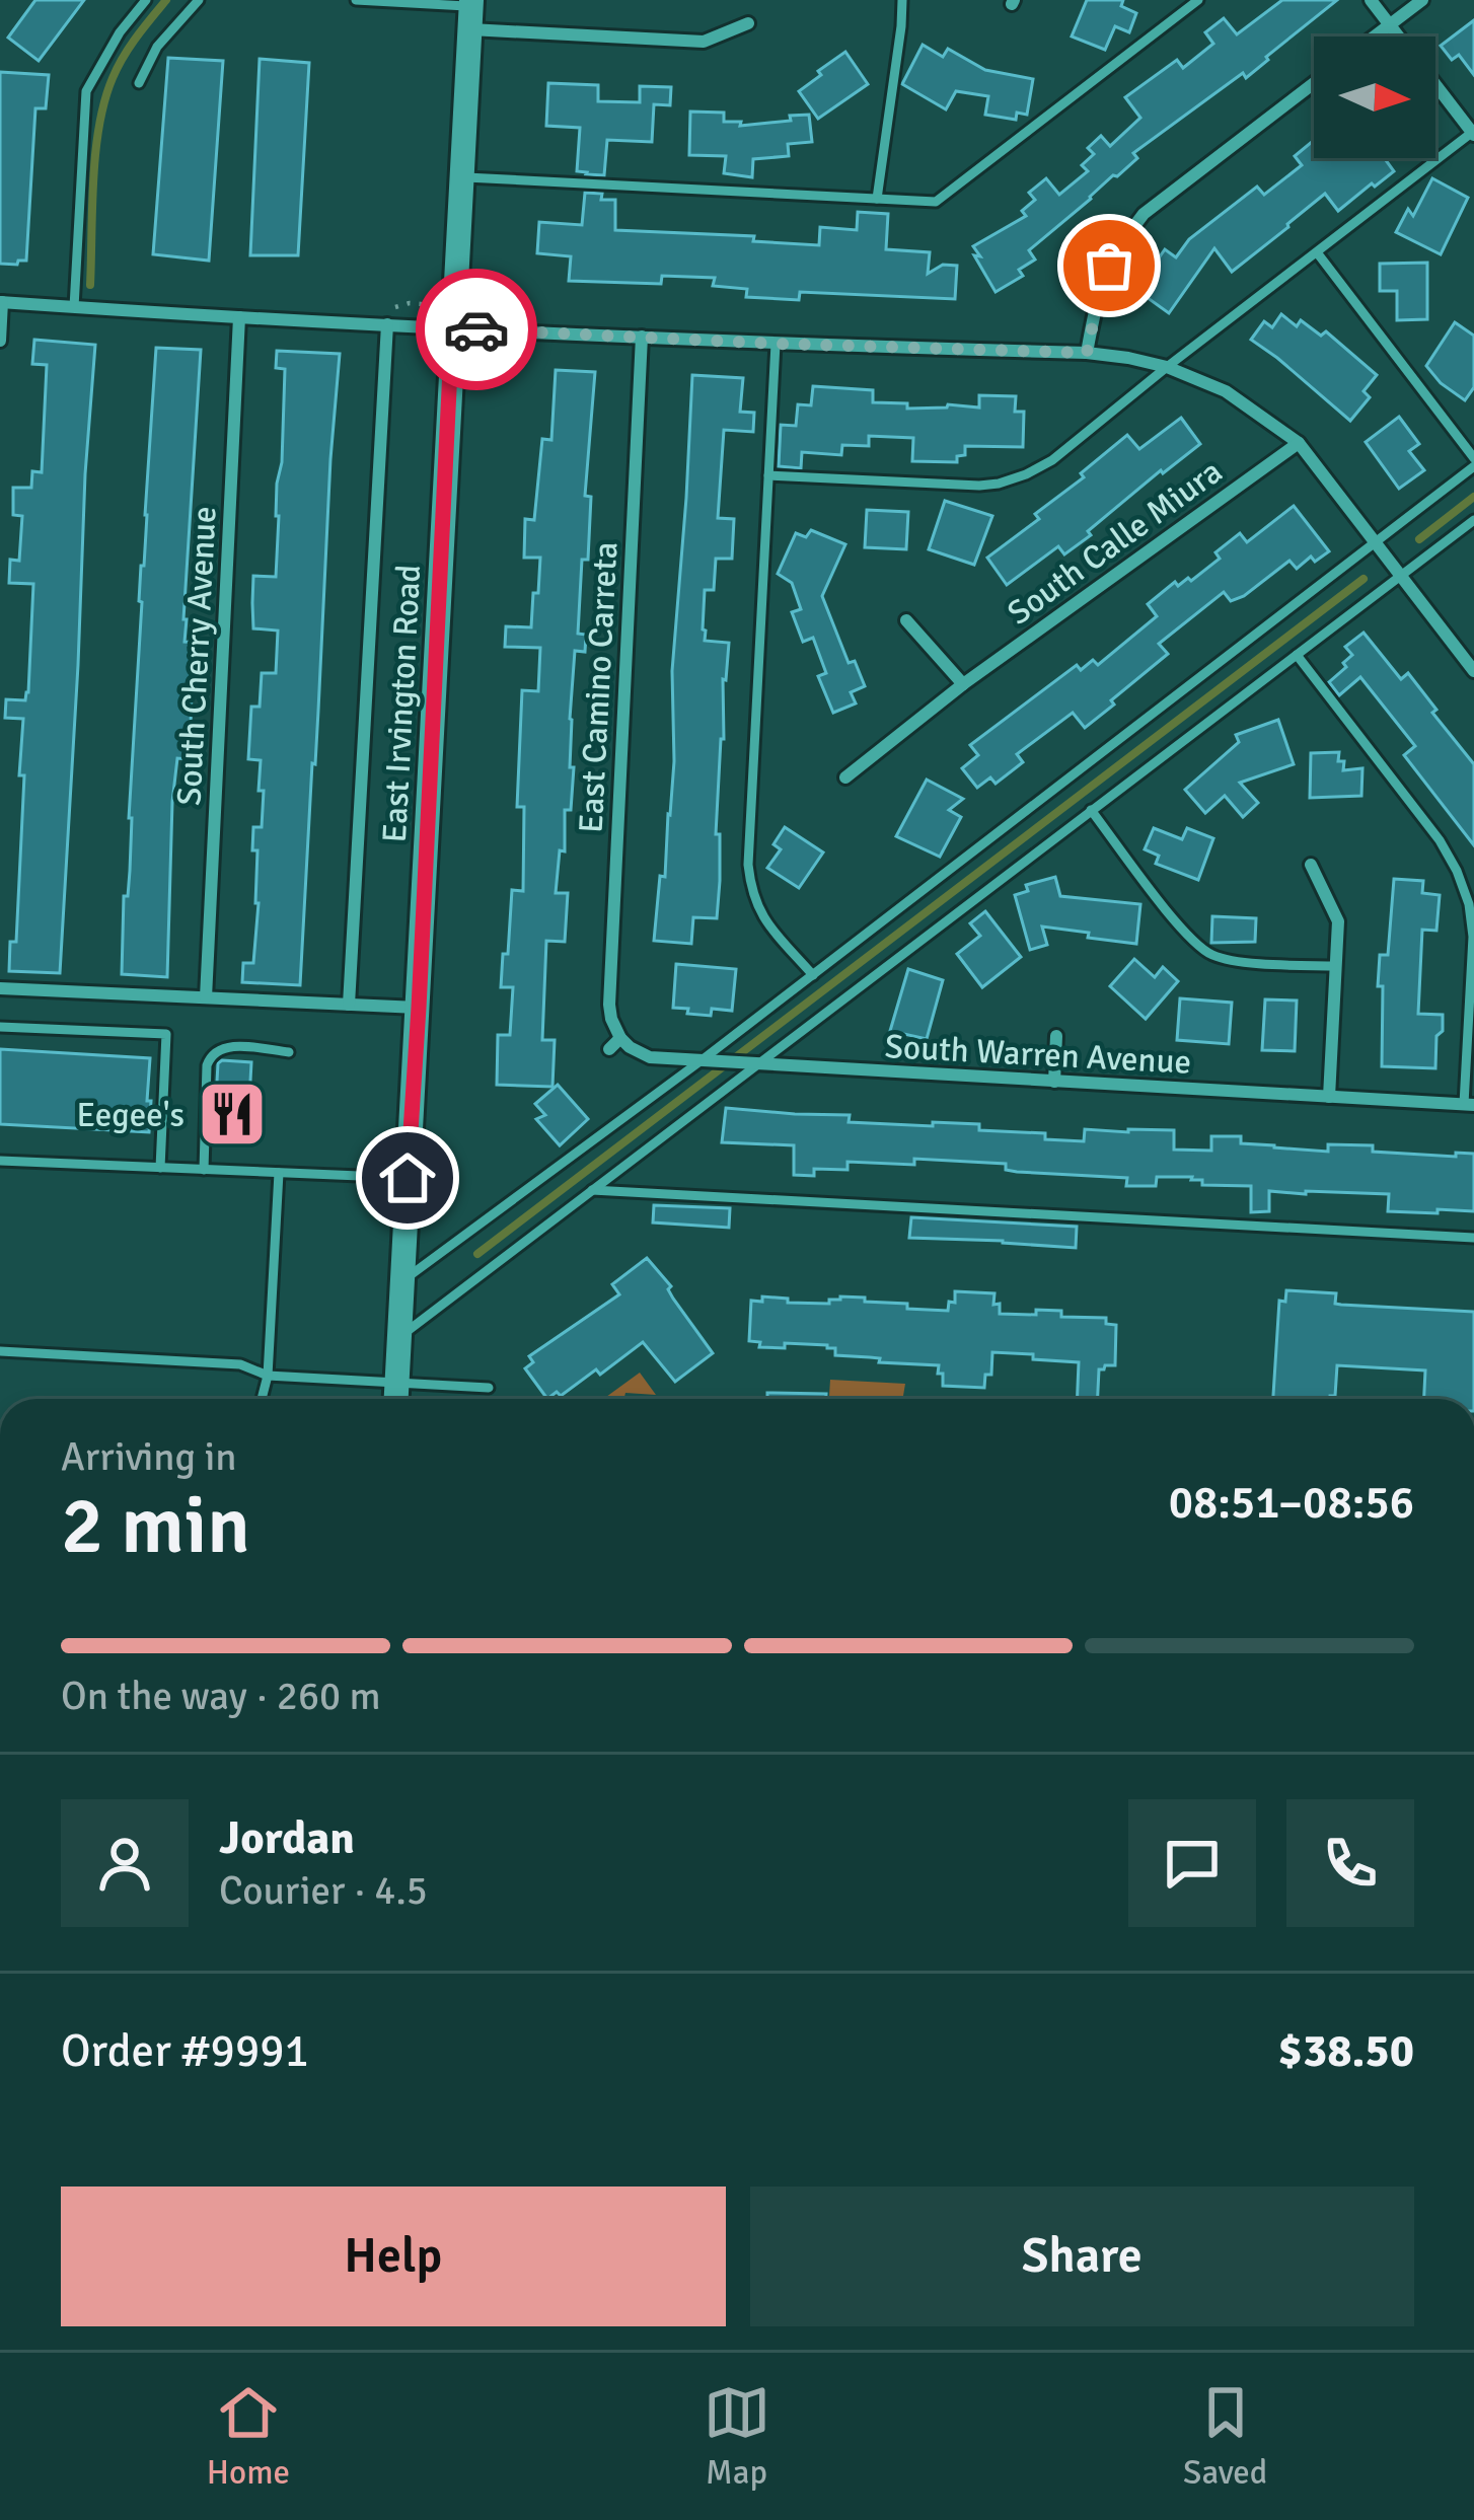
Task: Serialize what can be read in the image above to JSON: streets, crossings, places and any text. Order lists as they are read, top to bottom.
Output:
{
  "streets": {
    "main road": ["East Irvington Road"],
    "street": [
      "South Calle Miura",
      "South Cherry Avenue",
      "East Camino Carreta",
      "South Warren Avenue"
    ]
  },
  "crossings": [
    ["East Camino Carreta", "South Warren Avenue"]
  ],
  "places": {
    "restaurant": ["Eegee's"]
  },
  "north": "right",
  "page": {
    "heading": ["2 min", "Arriving in", "08:51–08:56"],
    "panel": [
      "Jordan",
      "Courier · 4.5",
      "Order #9991",
      "$38.50"
    ],
    "bar": "On the way · 260 m",
    "buttons": ["Help", "Share"],
    "tabs": ["Home", "Map", "Saved"]
  }
}
